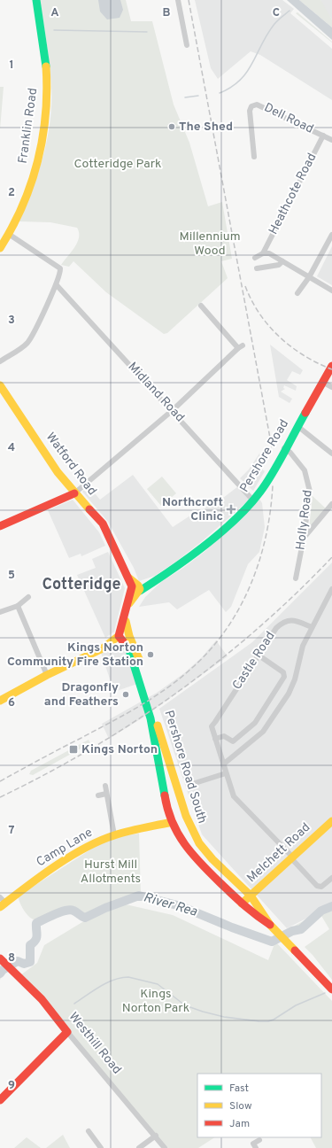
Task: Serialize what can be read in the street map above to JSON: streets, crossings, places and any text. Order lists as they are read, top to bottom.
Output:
{
  "streets": {
    "main road": [
      "Franklin Road",
      "Pershore Road",
      "Watford Road",
      "Pershore Road South",
      "Camp Lane",
      "Melchett Road",
      "Westhill Road"
    ],
    "street": [
      "Dell Road",
      "Heathcote Road",
      "Midland Road",
      "Holly Road",
      "Castle Road"
    ]
  },
  "crossings": [
    ["Dell Road", "Heathcote Road"],
    ["Midland Road", "Pershore Road"],
    ["Pershore Road", "Watford Road"],
    ["Pershore Road", "Holly Road"],
    ["Pershore Road South", "Camp Lane"],
    ["Pershore Road South", "Melchett Road"]
  ],
  "districts": ["Cotteridge"],
  "water": ["River Rea"],
  "parks": [
    "Cotteridge Park",
    "Millennium Wood",
    "Hurst Mill Allotments",
    "Kings Norton Park"
  ],
  "places": {
    "other": ["The Shed", "Kings Norton Community Fire Station", "Dragonfly and Feathers"],
    "health": ["Northcroft Clinic"],
    "transit": ["Kings Norton"]
  },
  "legend": ["Fast", "Slow", "Jam"],
  "grid": {
    "columns": ["A", "B", "C"],
    "rows": [
      "1",
      "2",
      "3",
      "4",
      "5",
      "6",
      "7",
      "8",
      "9"
    ]
  }
}
